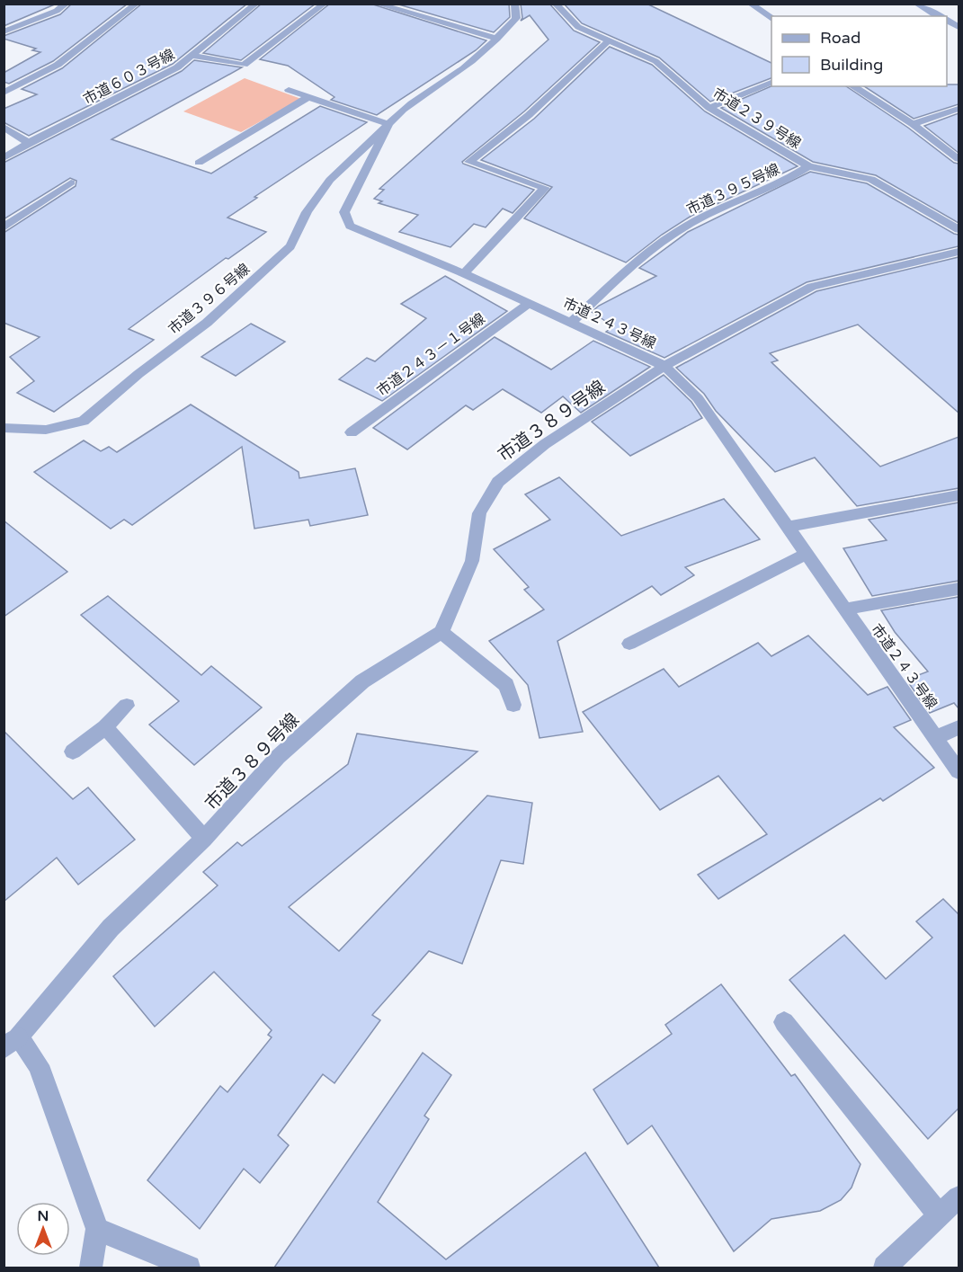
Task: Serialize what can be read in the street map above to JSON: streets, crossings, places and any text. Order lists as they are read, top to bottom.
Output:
{
  "streets": {
    "street": [
      "市道６０３号線",
      "市道２３９号線",
      "市道３９５号線",
      "市道３９６号線",
      "市道２４３号線",
      "市道２４３－１号線",
      "市道３８９号線"
    ]
  },
  "crossings": [
    ["市道２３９号線", "市道３９５号線"],
    ["市道３９５号線", "市道２４３号線"],
    ["市道３９６号線", "市道２４３号線"],
    ["市道２４３号線", "市道２４３－１号線"],
    ["市道２４３号線", "市道３８９号線"]
  ],
  "legend": ["Road", "Building"],
  "north": "top"
}
